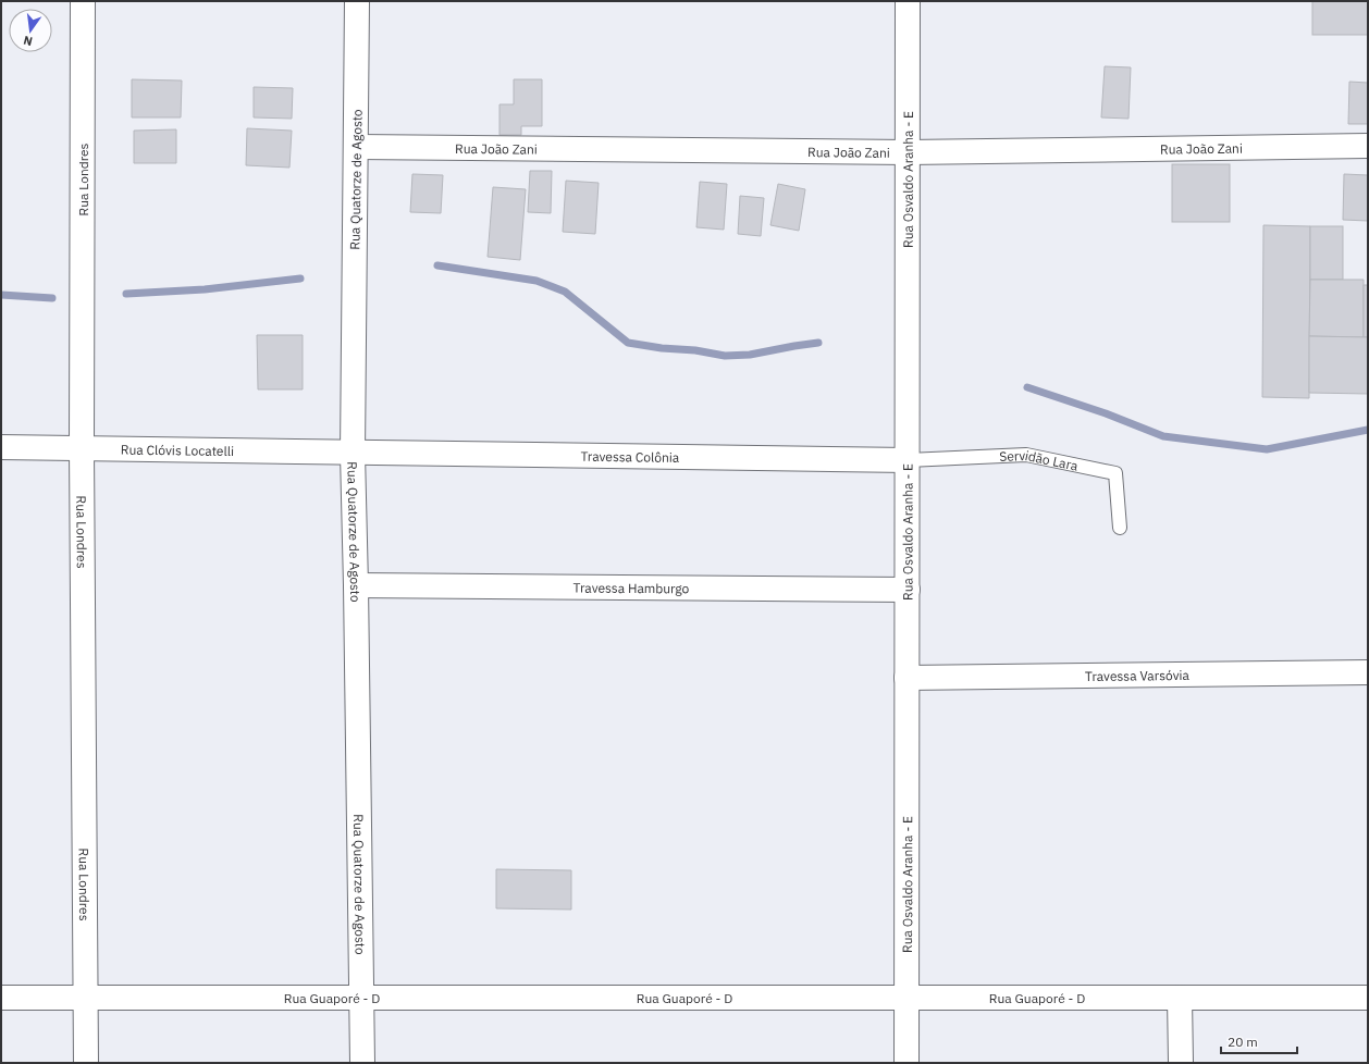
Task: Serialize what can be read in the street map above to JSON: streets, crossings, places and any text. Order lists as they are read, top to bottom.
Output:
{
  "streets": {
    "street": [
      "Rua João Zani",
      "Rua Londres",
      "Rua Quatorze de Agosto",
      "Rua Osvaldo Aranha - E",
      "Rua Clóvis Locatelli",
      "Travessa Colônia",
      "Travessa Hamburgo",
      "Travessa Varsóvia",
      "Rua Guaporé - D"
    ],
    "lane": ["Servidão Lara"]
  },
  "crossings": [
    ["Rua João Zani", "Rua Quatorze de Agosto"],
    ["Rua João Zani", "Rua Osvaldo Aranha - E"],
    ["Rua Londres", "Rua Clóvis Locatelli"],
    ["Rua Londres", "Rua Guaporé - D"],
    ["Rua Quatorze de Agosto", "Rua Clóvis Locatelli"],
    ["Rua Quatorze de Agosto", "Travessa Colônia"],
    ["Rua Quatorze de Agosto", "Travessa Hamburgo"],
    ["Rua Quatorze de Agosto", "Rua Guaporé - D"],
    ["Rua Osvaldo Aranha - E", "Travessa Colônia"],
    ["Rua Osvaldo Aranha - E", "Servidão Lara"],
    ["Rua Osvaldo Aranha - E", "Travessa Hamburgo"],
    ["Rua Osvaldo Aranha - E", "Travessa Varsóvia"],
    ["Rua Osvaldo Aranha - E", "Rua Guaporé - D"],
    ["Rua Clóvis Locatelli", "Travessa Colônia"],
    ["Travessa Colônia", "Servidão Lara"]
  ],
  "scale_bar": "20 m",
  "north": "bottom"
}
